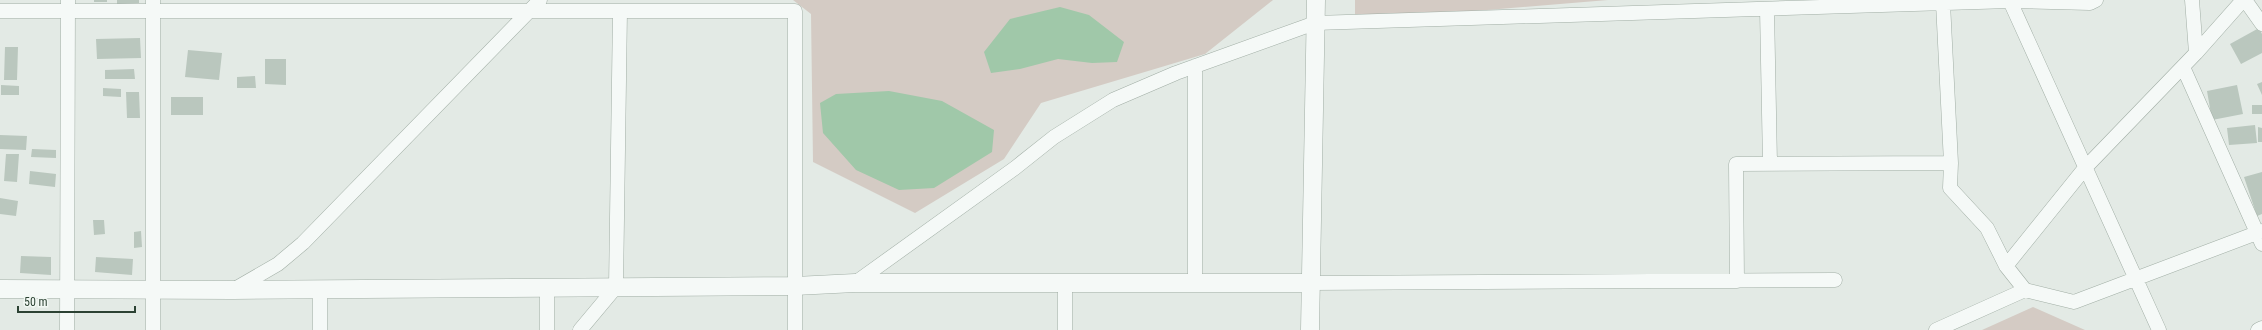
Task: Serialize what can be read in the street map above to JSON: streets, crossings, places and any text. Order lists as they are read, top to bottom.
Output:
{
  "scale_bar": "50 m"
}
